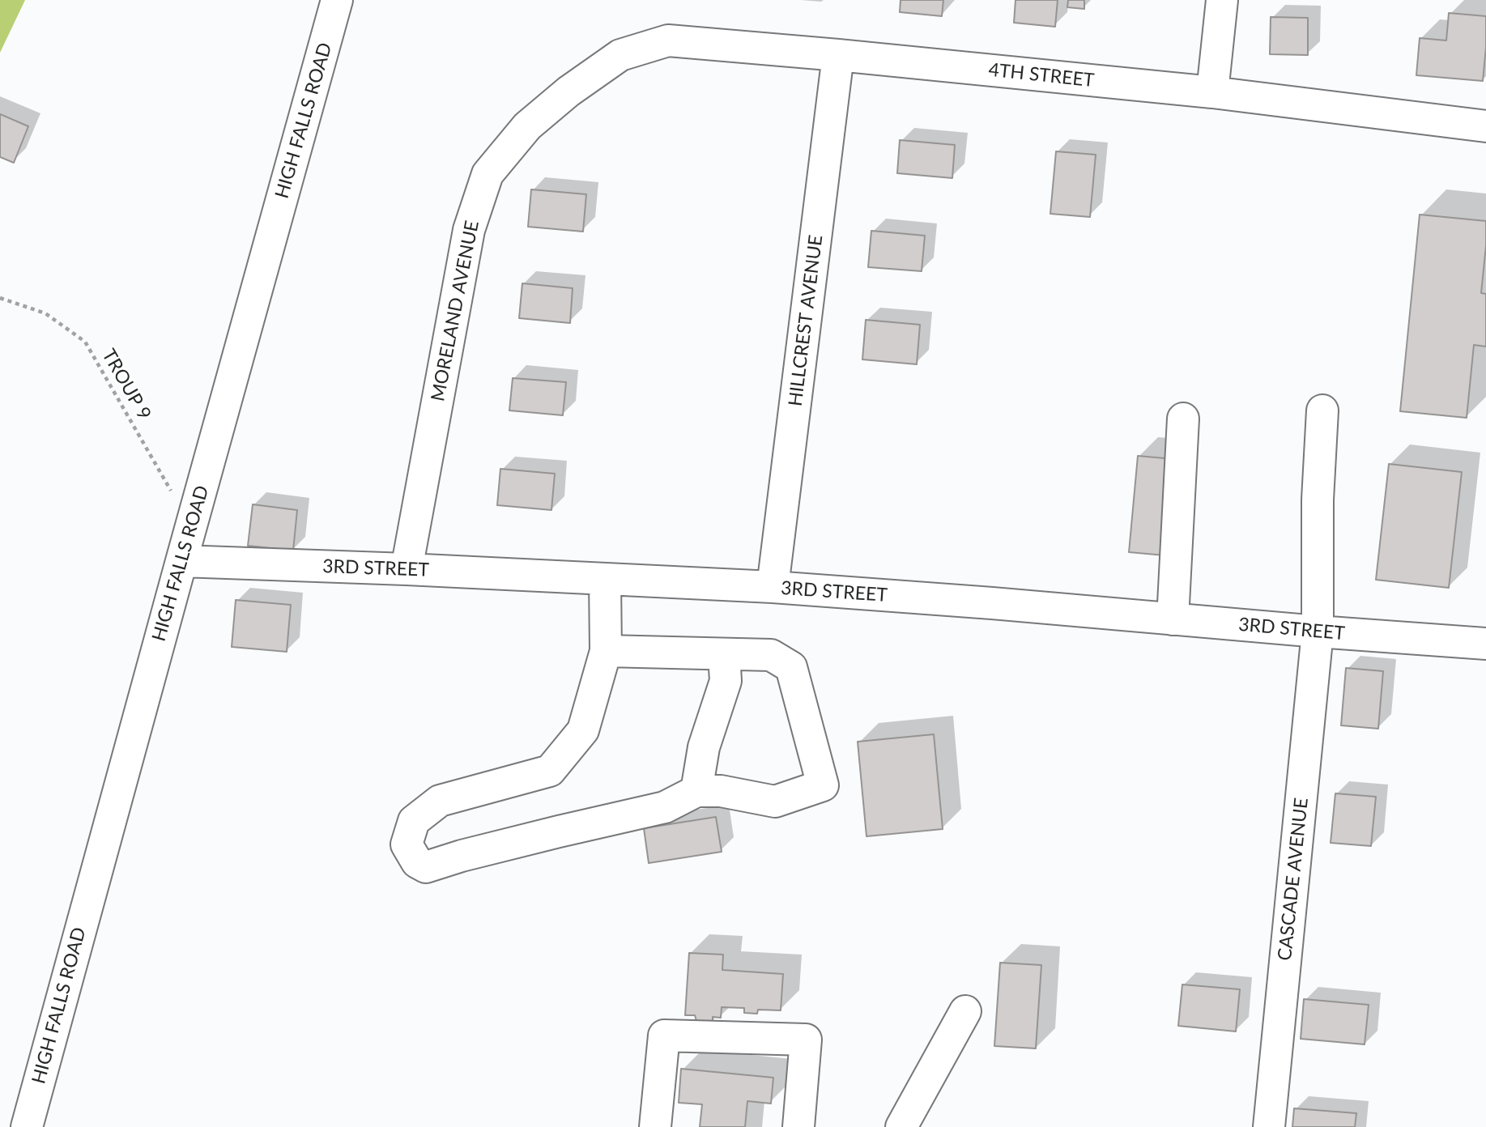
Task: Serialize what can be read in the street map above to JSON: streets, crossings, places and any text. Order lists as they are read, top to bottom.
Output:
{
  "streets": {
    "street": [
      "4TH STREET",
      "HIGH FALLS ROAD",
      "MORELAND AVENUE",
      "HILLCREST AVENUE",
      "3RD STREET",
      "CASCADE AVENUE"
    ],
    "path": ["TROUP 9"]
  },
  "crossings": [
    ["4TH STREET", "MORELAND AVENUE"],
    ["4TH STREET", "HILLCREST AVENUE"],
    ["HIGH FALLS ROAD", "TROUP 9"],
    ["HIGH FALLS ROAD", "3RD STREET"],
    ["MORELAND AVENUE", "3RD STREET"],
    ["HILLCREST AVENUE", "3RD STREET"],
    ["3RD STREET", "CASCADE AVENUE"]
  ]
}
